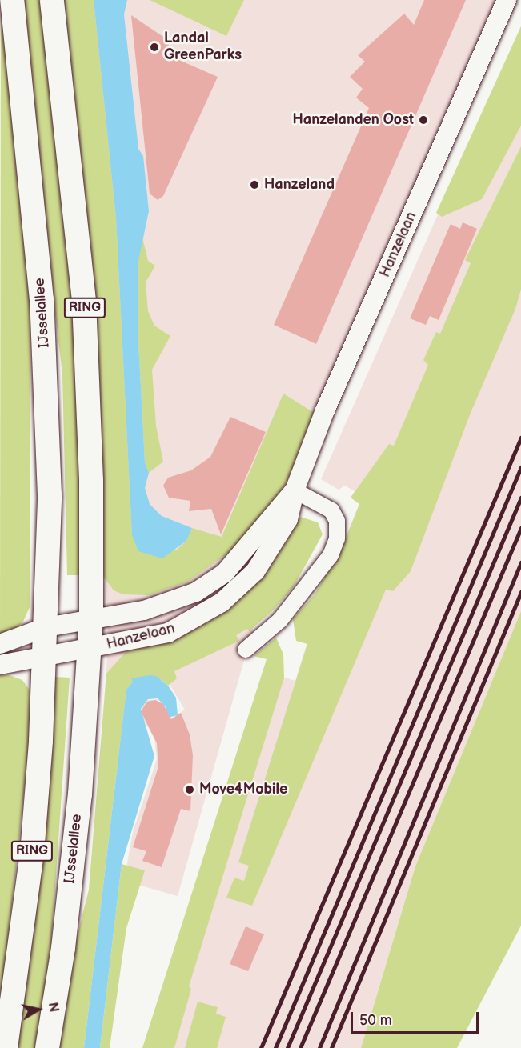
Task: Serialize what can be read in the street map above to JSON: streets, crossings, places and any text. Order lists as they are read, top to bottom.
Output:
{
  "streets": {
    "main road": ["RING", "IJsselallee"],
    "street": ["Hanzelaan"]
  },
  "crossings": [
    ["Hanzelaan", "IJsselallee"]
  ],
  "places": [
    "Landal GreenParks",
    "Hanzelanden Oost",
    "Hanzeland",
    "Move4Mobile"
  ],
  "scale_bar": "50 m",
  "north": "right"
}
